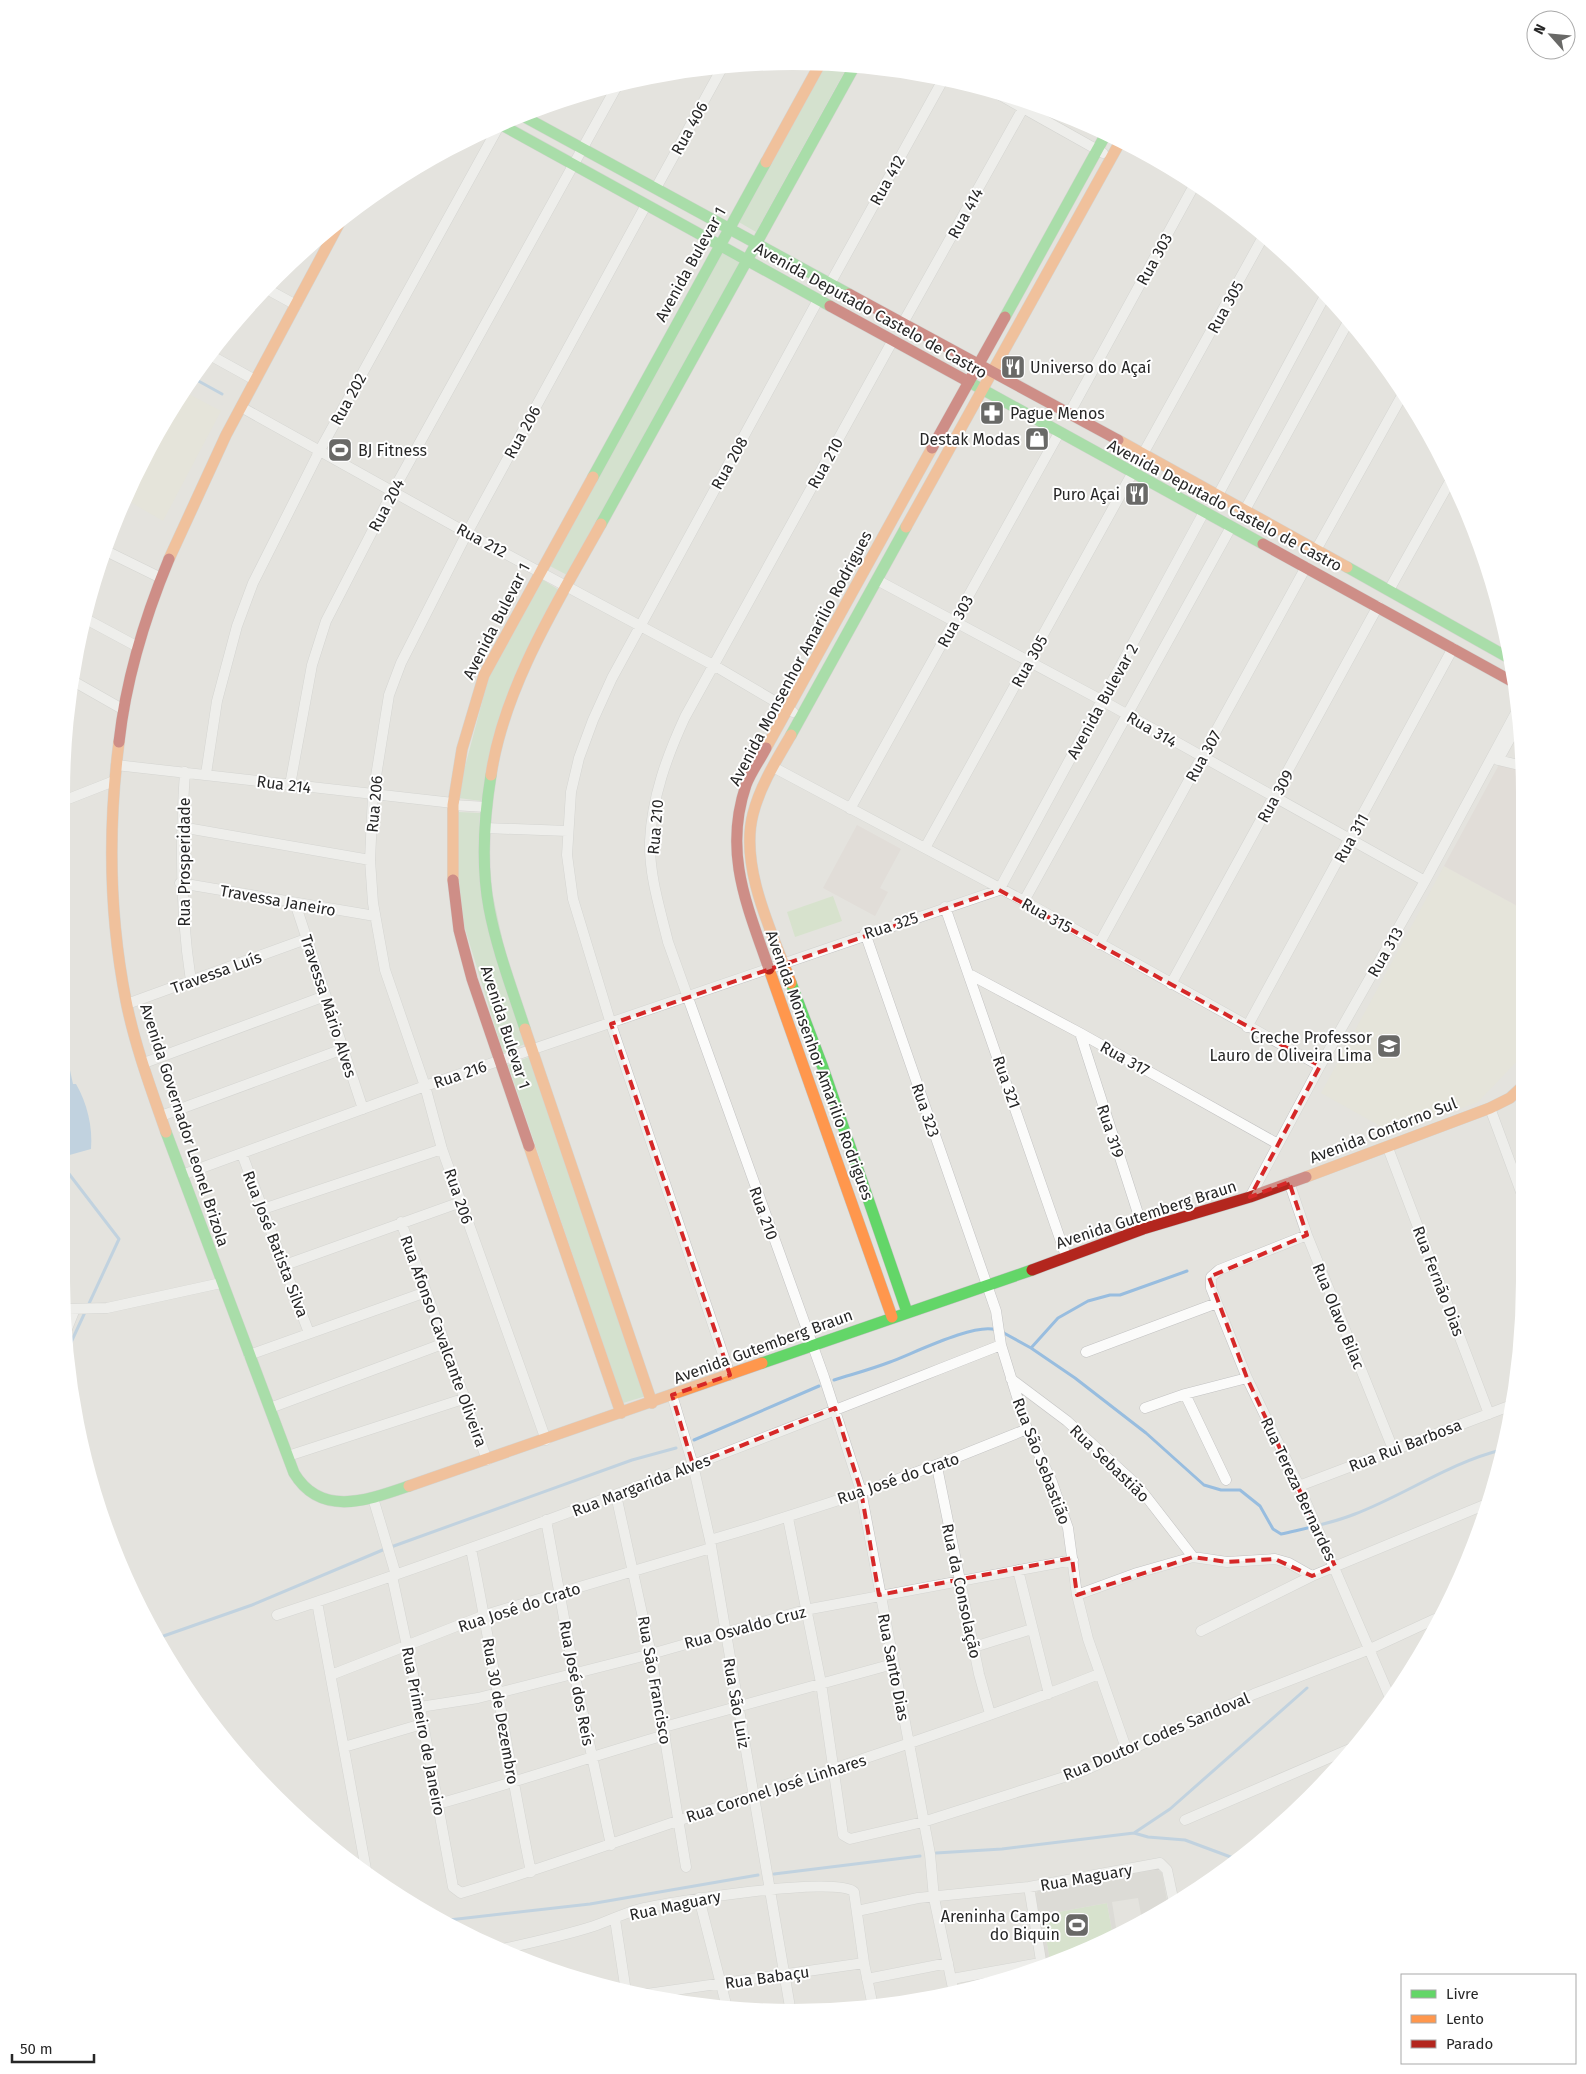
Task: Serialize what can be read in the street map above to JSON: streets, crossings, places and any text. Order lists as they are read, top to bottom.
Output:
{
  "streets": {
    "street": [
      "Rua 406",
      "Rua 412",
      "Rua 414",
      "Rua 303",
      "Avenida Bulevar 1",
      "Rua 305",
      "Avenida Deputado Castelo de Castro",
      "Rua 202",
      "Rua 206",
      "Rua 208",
      "Rua 210",
      "Rua 204",
      "Rua 212",
      "Avenida Monsenhor Amarilio Rodrigues",
      "Avenida Bulevar 2",
      "Rua 314",
      "Rua 307",
      "Rua 214",
      "Rua 309",
      "Rua 311",
      "Rua Prosperidade",
      "Travessa Janeiro",
      "Rua 315",
      "Rua 325",
      "Rua 313",
      "Travessa Luís",
      "Travessa Mário Alves",
      "Rua 317",
      "Rua 216",
      "Rua 321",
      "Rua 323",
      "Avenida Governador Leonel Brizola",
      "Avenida Contorno Sul",
      "Rua 319",
      "Avenida Gutemberg Braun",
      "Rua José Batista Silva",
      "Rua Fernão Dias",
      "Rua Olavo Bilac",
      "Rua Afonso Cavalcante Oliveira",
      "Rua Rui Barbosa",
      "Rua São Sebastião",
      "Rua Sebastião",
      "Rua José do Crato",
      "Rua Margarida Alves",
      "Rua Tereza Bernardes",
      "Rua da Consolação",
      "Rua Osvaldo Cruz",
      "Rua Santo Dias",
      "Rua São Francisco",
      "Rua José dos Reís",
      "Rua São Luiz",
      "Rua 30 de Dezembro",
      "Rua Primeiro de Janeiro",
      "Rua Doutor Codes Sandoval",
      "Rua Coronel José Linhares",
      "Rua Maguary",
      "Rua Babaçu"
    ]
  },
  "crossings": [
    ["Rua 406", "Avenida Deputado Castelo de Castro"],
    ["Rua 412", "Avenida Deputado Castelo de Castro"],
    ["Rua 414", "Avenida Deputado Castelo de Castro"],
    ["Rua 303", "Avenida Deputado Castelo de Castro"],
    ["Rua 303", "Rua 314"],
    ["Rua 303", "Rua 315"],
    ["Avenida Bulevar 1", "Avenida Deputado Castelo de Castro"],
    ["Avenida Bulevar 1", "Rua 212"],
    ["Avenida Bulevar 1", "Rua 214"],
    ["Avenida Bulevar 1", "Rua 216"],
    ["Avenida Bulevar 1", "Avenida Gutemberg Braun"],
    ["Rua 305", "Avenida Deputado Castelo de Castro"],
    ["Rua 305", "Rua 314"],
    ["Rua 305", "Rua 315"],
    ["Avenida Deputado Castelo de Castro", "Rua 206"],
    ["Avenida Deputado Castelo de Castro", "Rua 208"],
    ["Avenida Deputado Castelo de Castro", "Rua 210"],
    ["Avenida Deputado Castelo de Castro", "Rua 204"],
    ["Avenida Deputado Castelo de Castro", "Avenida Monsenhor Amarilio Rodrigues"],
    ["Avenida Deputado Castelo de Castro", "Avenida Bulevar 2"],
    ["Avenida Deputado Castelo de Castro", "Rua 307"],
    ["Avenida Deputado Castelo de Castro", "Rua 309"],
    ["Avenida Deputado Castelo de Castro", "Rua 311"],
    ["Rua 202", "Rua 212"],
    ["Rua 202", "Rua 214"],
    ["Rua 206", "Rua 212"],
    ["Rua 206", "Rua 214"],
    ["Rua 206", "Travessa Janeiro"],
    ["Rua 206", "Rua 216"],
    ["Rua 206", "Avenida Gutemberg Braun"],
    ["Rua 208", "Rua 212"],
    ["Rua 210", "Rua 212"],
    ["Rua 210", "Rua 216"],
    ["Rua 210", "Avenida Gutemberg Braun"],
    ["Rua 210", "Rua Santo Dias"],
    ["Rua 204", "Rua 212"],
    ["Rua 204", "Rua 214"],
    ["Rua 212", "Avenida Monsenhor Amarilio Rodrigues"],
    ["Rua 212", "Avenida Governador Leonel Brizola"],
    ["Avenida Monsenhor Amarilio Rodrigues", "Rua 314"],
    ["Avenida Monsenhor Amarilio Rodrigues", "Rua 315"],
    ["Avenida Monsenhor Amarilio Rodrigues", "Rua 325"],
    ["Avenida Monsenhor Amarilio Rodrigues", "Rua 216"],
    ["Avenida Monsenhor Amarilio Rodrigues", "Avenida Gutemberg Braun"],
    ["Avenida Bulevar 2", "Rua 314"],
    ["Avenida Bulevar 2", "Rua 315"],
    ["Avenida Bulevar 2", "Rua 325"],
    ["Rua 314", "Rua 307"],
    ["Rua 314", "Rua 309"],
    ["Rua 314", "Rua 311"],
    ["Rua 314", "Rua 313"],
    ["Rua 307", "Rua 315"],
    ["Rua 214", "Rua Prosperidade"],
    ["Rua 214", "Avenida Governador Leonel Brizola"],
    ["Rua 309", "Rua 315"],
    ["Rua 311", "Rua 315"],
    ["Rua Prosperidade", "Travessa Janeiro"],
    ["Rua Prosperidade", "Travessa Luís"],
    ["Travessa Janeiro", "Travessa Mário Alves"],
    ["Rua 315", "Rua 325"],
    ["Rua 315", "Rua 313"],
    ["Rua 325", "Rua 216"],
    ["Rua 325", "Rua 321"],
    ["Rua 325", "Rua 323"],
    ["Rua 313", "Rua 317"],
    ["Rua 313", "Avenida Contorno Sul"],
    ["Rua 313", "Avenida Gutemberg Braun"],
    ["Travessa Luís", "Travessa Mário Alves"],
    ["Travessa Luís", "Avenida Governador Leonel Brizola"],
    ["Travessa Mário Alves", "Rua 216"],
    ["Rua 317", "Rua 321"],
    ["Rua 317", "Rua 319"],
    ["Rua 216", "Avenida Governador Leonel Brizola"],
    ["Rua 216", "Rua José Batista Silva"],
    ["Rua 321", "Avenida Gutemberg Braun"],
    ["Rua 323", "Avenida Gutemberg Braun"],
    ["Rua 323", "Rua São Sebastião"],
    ["Avenida Governador Leonel Brizola", "Avenida Gutemberg Braun"],
    ["Avenida Contorno Sul", "Avenida Gutemberg Braun"],
    ["Avenida Contorno Sul", "Rua Fernão Dias"],
    ["Avenida Contorno Sul", "Rua Olavo Bilac"],
    ["Rua 319", "Avenida Gutemberg Braun"],
    ["Avenida Gutemberg Braun", "Rua Afonso Cavalcante Oliveira"],
    ["Avenida Gutemberg Braun", "Rua São Sebastião"],
    ["Avenida Gutemberg Braun", "Rua Santo Dias"],
    ["Avenida Gutemberg Braun", "Rua São Luiz"],
    ["Avenida Gutemberg Braun", "Rua Primeiro de Janeiro"],
    ["Rua Fernão Dias", "Rua Rui Barbosa"],
    ["Rua Olavo Bilac", "Rua Rui Barbosa"],
    ["Rua Olavo Bilac", "Rua Tereza Bernardes"],
    ["Rua Rui Barbosa", "Rua Tereza Bernardes"],
    ["Rua São Sebastião", "Rua Sebastião"],
    ["Rua São Sebastião", "Rua José do Crato"],
    ["Rua São Sebastião", "Rua Margarida Alves"],
    ["Rua São Sebastião", "Rua Osvaldo Cruz"],
    ["Rua São Sebastião", "Rua Doutor Codes Sandoval"],
    ["Rua São Sebastião", "Rua Coronel José Linhares"],
    ["Rua José do Crato", "Rua da Consolação"],
    ["Rua José do Crato", "Rua Santo Dias"],
    ["Rua José do Crato", "Rua São Francisco"],
    ["Rua José do Crato", "Rua José dos Reís"],
    ["Rua José do Crato", "Rua São Luiz"],
    ["Rua José do Crato", "Rua 30 de Dezembro"],
    ["Rua José do Crato", "Rua Primeiro de Janeiro"],
    ["Rua Margarida Alves", "Rua Santo Dias"],
    ["Rua Margarida Alves", "Rua São Francisco"],
    ["Rua Margarida Alves", "Rua José dos Reís"],
    ["Rua Margarida Alves", "Rua São Luiz"],
    ["Rua Margarida Alves", "Rua 30 de Dezembro"],
    ["Rua Margarida Alves", "Rua Primeiro de Janeiro"],
    ["Rua Tereza Bernardes", "Rua Doutor Codes Sandoval"],
    ["Rua da Consolação", "Rua Osvaldo Cruz"],
    ["Rua da Consolação", "Rua Coronel José Linhares"],
    ["Rua Osvaldo Cruz", "Rua Santo Dias"],
    ["Rua Osvaldo Cruz", "Rua São Francisco"],
    ["Rua Osvaldo Cruz", "Rua José dos Reís"],
    ["Rua Osvaldo Cruz", "Rua São Luiz"],
    ["Rua Osvaldo Cruz", "Rua 30 de Dezembro"],
    ["Rua Osvaldo Cruz", "Rua Primeiro de Janeiro"],
    ["Rua Santo Dias", "Rua Doutor Codes Sandoval"],
    ["Rua Santo Dias", "Rua Coronel José Linhares"],
    ["Rua Santo Dias", "Rua Maguary"],
    ["Rua São Francisco", "Rua Coronel José Linhares"],
    ["Rua José dos Reís", "Rua Coronel José Linhares"],
    ["Rua São Luiz", "Rua Coronel José Linhares"],
    ["Rua São Luiz", "Rua Maguary"],
    ["Rua São Luiz", "Rua Babaçu"],
    ["Rua 30 de Dezembro", "Rua Coronel José Linhares"],
    ["Rua Primeiro de Janeiro", "Rua Coronel José Linhares"],
    ["Rua Doutor Codes Sandoval", "Rua Coronel José Linhares"]
  ],
  "places": {
    "restaurant": ["Universo do Açaí", "Puro Açai"],
    "pharmacy": ["Pague Menos"],
    "shop": ["Destak Modas"],
    "sports": ["BJ Fitness", "Areninha Campo do Biquin"],
    "school or university": ["Creche Professor Lauro de Oliveira Lima"]
  },
  "legend": ["Livre", "Lento", "Parado"],
  "scale_bar": "50 m",
  "north": "top left"
}
